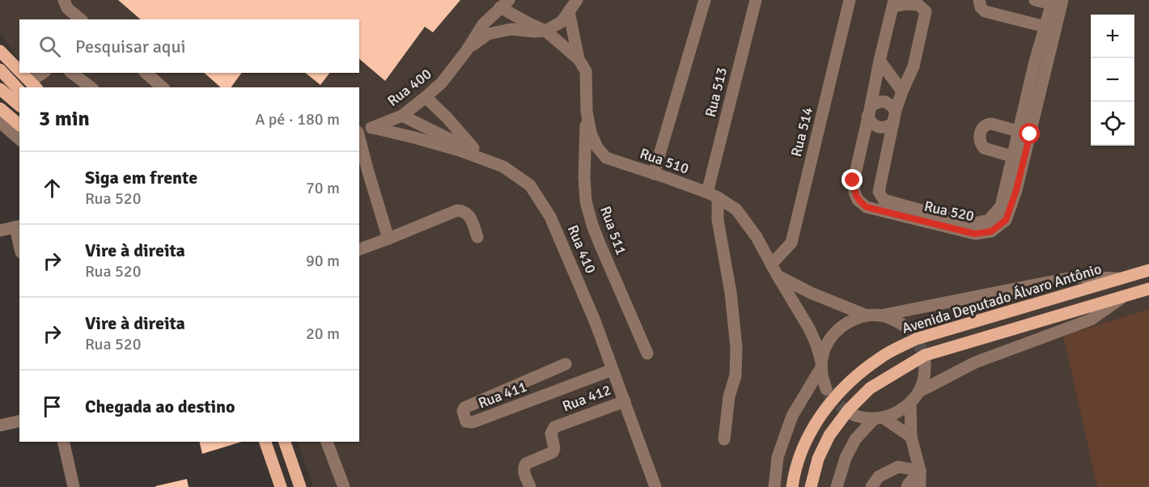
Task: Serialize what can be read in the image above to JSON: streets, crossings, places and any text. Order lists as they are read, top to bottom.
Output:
{
  "streets": {
    "main road": ["Avenida Deputado Álvaro Antônio"],
    "street": [
      "Rua 400",
      "Rua 513",
      "Rua 514",
      "Rua 510",
      "Rua 520",
      "Rua 511",
      "Rua 410",
      "Rua 411",
      "Rua 412"
    ]
  },
  "crossings": [
    ["Rua 400", "Rua 410"],
    ["Rua 513", "Rua 510"],
    ["Rua 514", "Rua 510"],
    ["Rua 510", "Rua 511"],
    ["Rua 410", "Rua 411"],
    ["Rua 410", "Rua 412"]
  ],
  "page": {
    "map_buttons": ["+", "−"],
    "search": "Pesquisar aqui",
    "heading": ["3 min", "A pé · 180 m"],
    "list": [
      ["Siga em frente", "Rua 520", "70 m"],
      ["Vire à direita", "Rua 520", "90 m"],
      ["Vire à direita", "Rua 520", "20 m"],
      "Chegada ao destino"
    ]
  }
}
